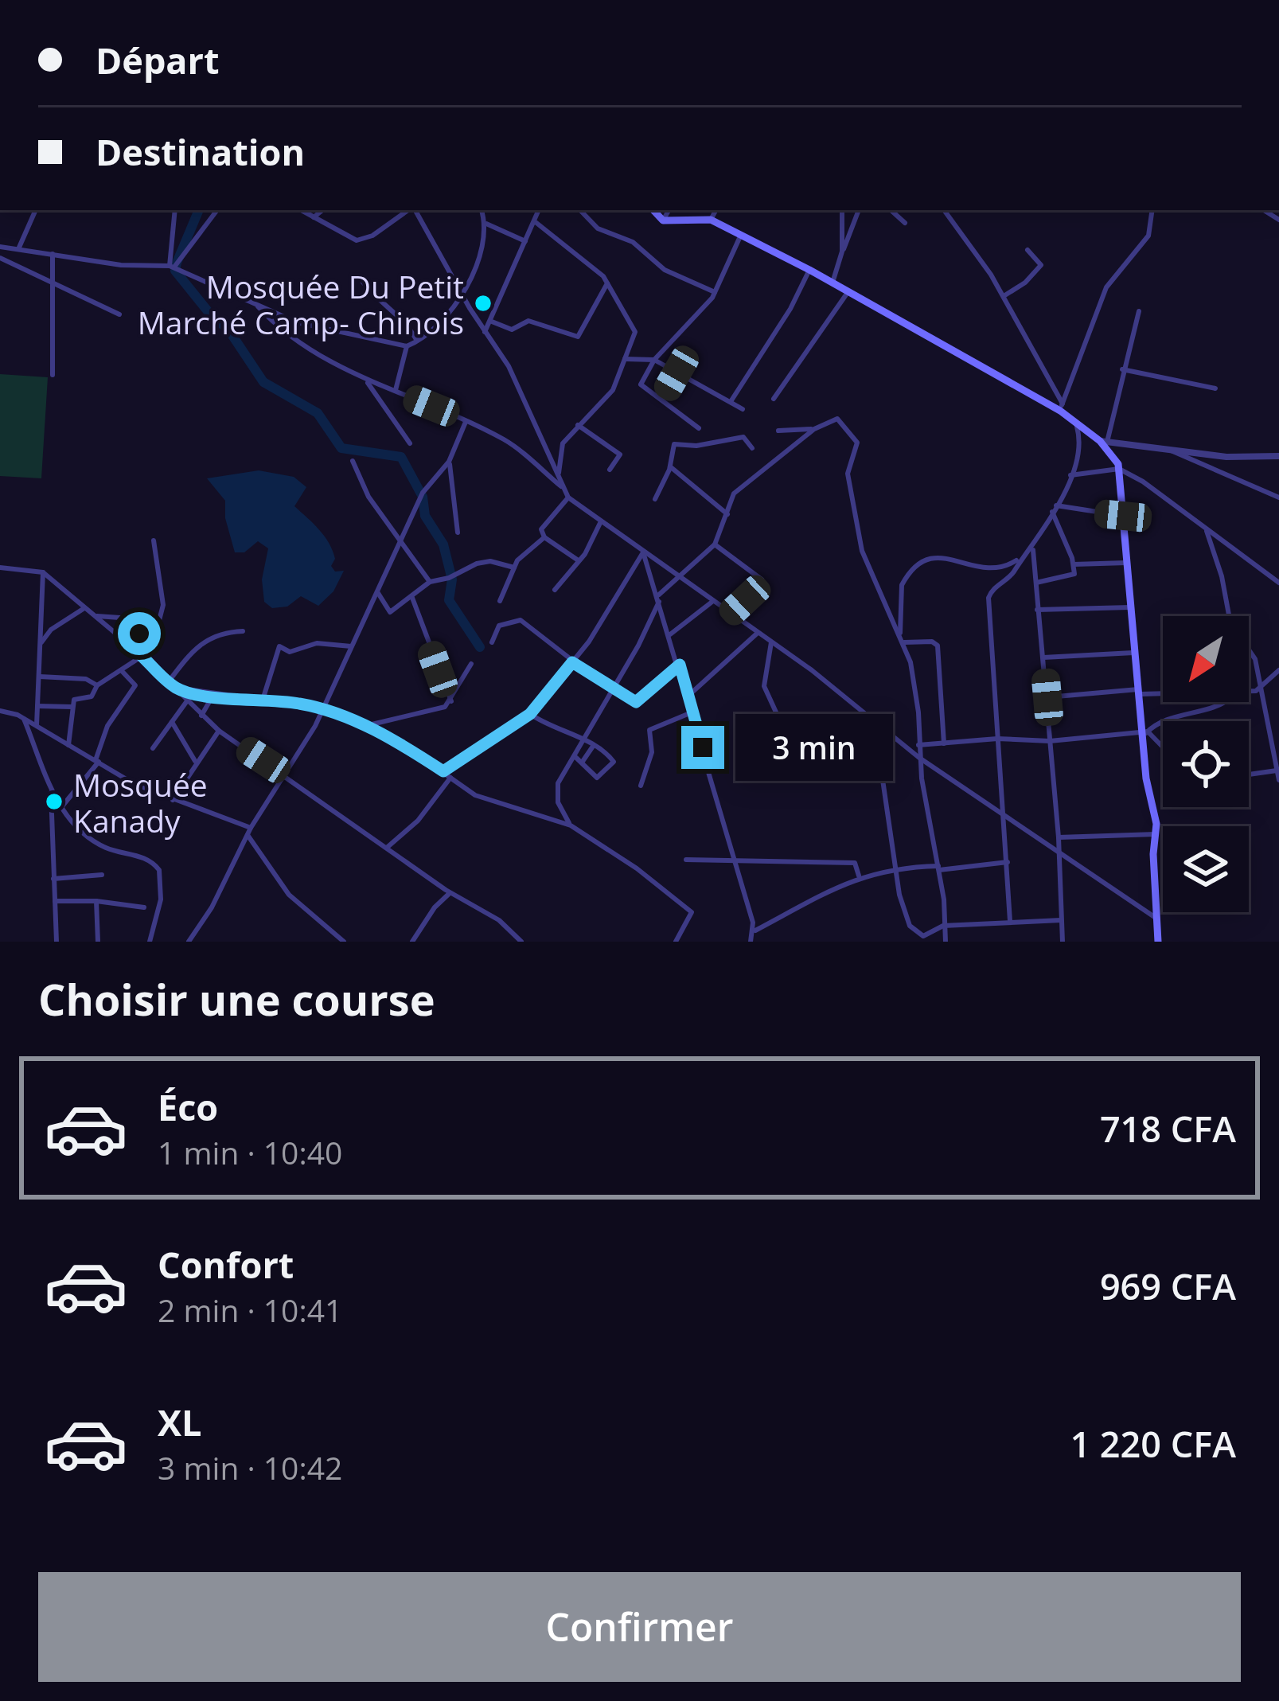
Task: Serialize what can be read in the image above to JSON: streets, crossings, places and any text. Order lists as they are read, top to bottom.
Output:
{
  "places": ["Mosquée Du Petit Marché Camp- Chinois", "Mosquée Kanady"],
  "north": "bottom left",
  "page": {
    "banner": ["Départ", "Destination"],
    "bubble": "3 min",
    "heading": "Choisir une course",
    "list": [
      {
        "name": "Éco",
        "note": "1 min · 10:40",
        "value": "718 CFA"
      },
      {
        "name": "Confort",
        "note": "2 min · 10:41",
        "value": "969 CFA"
      },
      {
        "name": "XL",
        "note": "3 min · 10:42",
        "value": "1 220 CFA"
      }
    ],
    "buttons": "Confirmer"
  }
}
